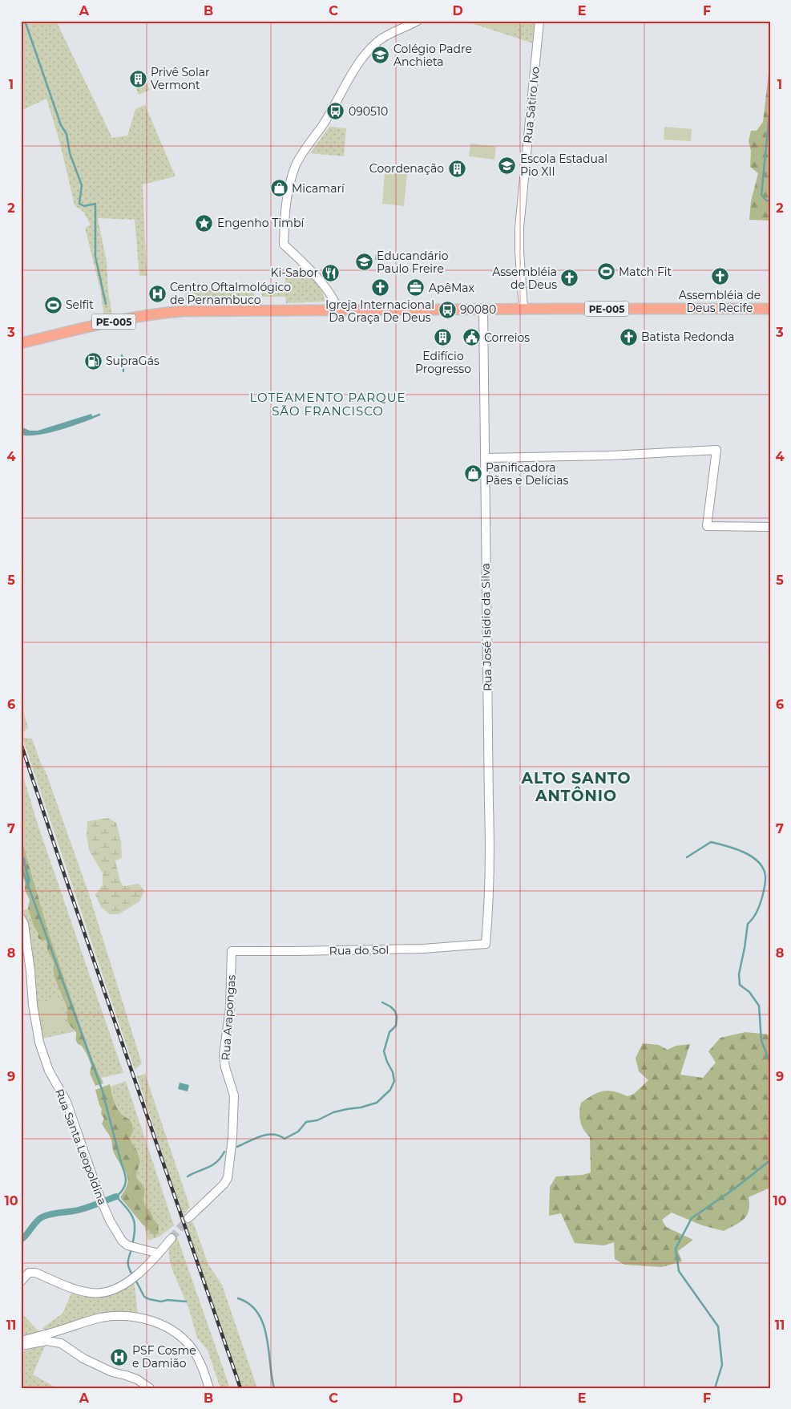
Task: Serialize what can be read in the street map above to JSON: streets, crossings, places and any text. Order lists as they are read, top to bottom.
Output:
{
  "streets": {
    "main road": ["PE-005"],
    "street": [
      "Rua Sátiro Ivo",
      "Rua José Isídio da Silva",
      "Rua do Sol",
      "Rua Arapongas",
      "Rua Santa Leopoldina"
    ]
  },
  "crossings": [
    ["Rua Sátiro Ivo", "PE-005"],
    ["PE-005", "Rua José Isídio da Silva"],
    ["Rua José Isídio da Silva", "Rua do Sol"],
    ["Rua do Sol", "Rua Arapongas"]
  ],
  "districts": ["LOTEAMENTO PARQUE SÃO FRANCISCO", "ALTO SANTO ANTÔNIO"],
  "places": {
    "school or university": ["Colégio Padre Anchieta", "Escola Estadual Pio XII", "Educandário Paulo Freire"],
    "building": ["Privê Solar Vermont", "Coordenação", "Edifício Progresso"],
    "bus stop": ["090510", "90080"],
    "shop": ["Micamarí", "Panificadora Pães e Delícias"],
    "place": ["Engenho Timbí"],
    "sports": ["Match Fit", "Selfit"],
    "restaurant": ["Ki-Sabor"],
    "church": [
      "Assembléia de Deus Recife",
      "Assembléia de Deus",
      "Igreja Internacional Da Graça De Deus",
      "Batista Redonda"
    ],
    "office": ["ApêMax"],
    "hospital": ["Centro Oftalmológico de Pernambuco", "PSF Cosme e Damião"],
    "public building": ["Correios"],
    "fuel station": ["SupraGás"]
  },
  "grid": {
    "columns": [
      "A",
      "B",
      "C",
      "D",
      "E",
      "F"
    ],
    "rows": [
      "1",
      "2",
      "3",
      "4",
      "5",
      "6",
      "7",
      "8",
      "9",
      "10",
      "11"
    ]
  }
}
